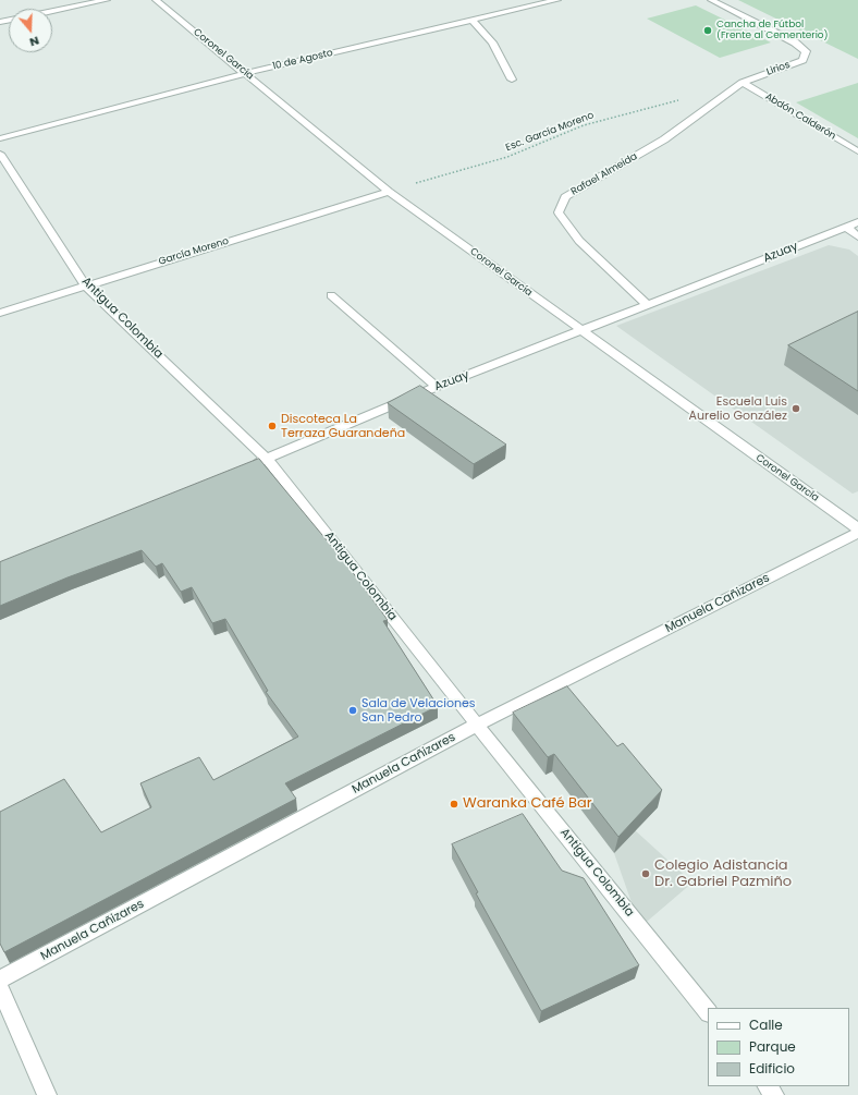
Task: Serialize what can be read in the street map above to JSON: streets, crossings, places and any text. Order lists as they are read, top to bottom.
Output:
{
  "streets": {
    "street": [
      "Coronel García",
      "10 de Agosto",
      "Lirios",
      "Abdón Calderón",
      "Rafael Almeida",
      "García Moreno",
      "Azuay",
      "Antigua Colombia",
      "Manuela Cañizares"
    ],
    "path": ["Esc. García Moreno"]
  },
  "crossings": [
    ["Coronel García", "10 de Agosto"],
    ["Coronel García", "Esc. García Moreno"],
    ["Coronel García", "García Moreno"],
    ["Coronel García", "Azuay"],
    ["Lirios", "Abdón Calderón"],
    ["Lirios", "Rafael Almeida"],
    ["Abdón Calderón", "Rafael Almeida"],
    ["Esc. García Moreno", "García Moreno"],
    ["Rafael Almeida", "Azuay"],
    ["García Moreno", "Antigua Colombia"],
    ["Azuay", "Antigua Colombia"],
    ["Antigua Colombia", "Manuela Cañizares"]
  ],
  "places": [
    "Cancha de Fútbol (Frente al Cementerio)",
    "Escuela Luis Aurelio González",
    "Discoteca La Terraza Guarandeña",
    "Sala de Velaciones San Pedro",
    "Waranka Café Bar",
    "Colegio Adistancia Dr. Gabriel Pazmiño"
  ],
  "legend": ["Calle", "Parque", "Edificio"],
  "north": "bottom"
}
